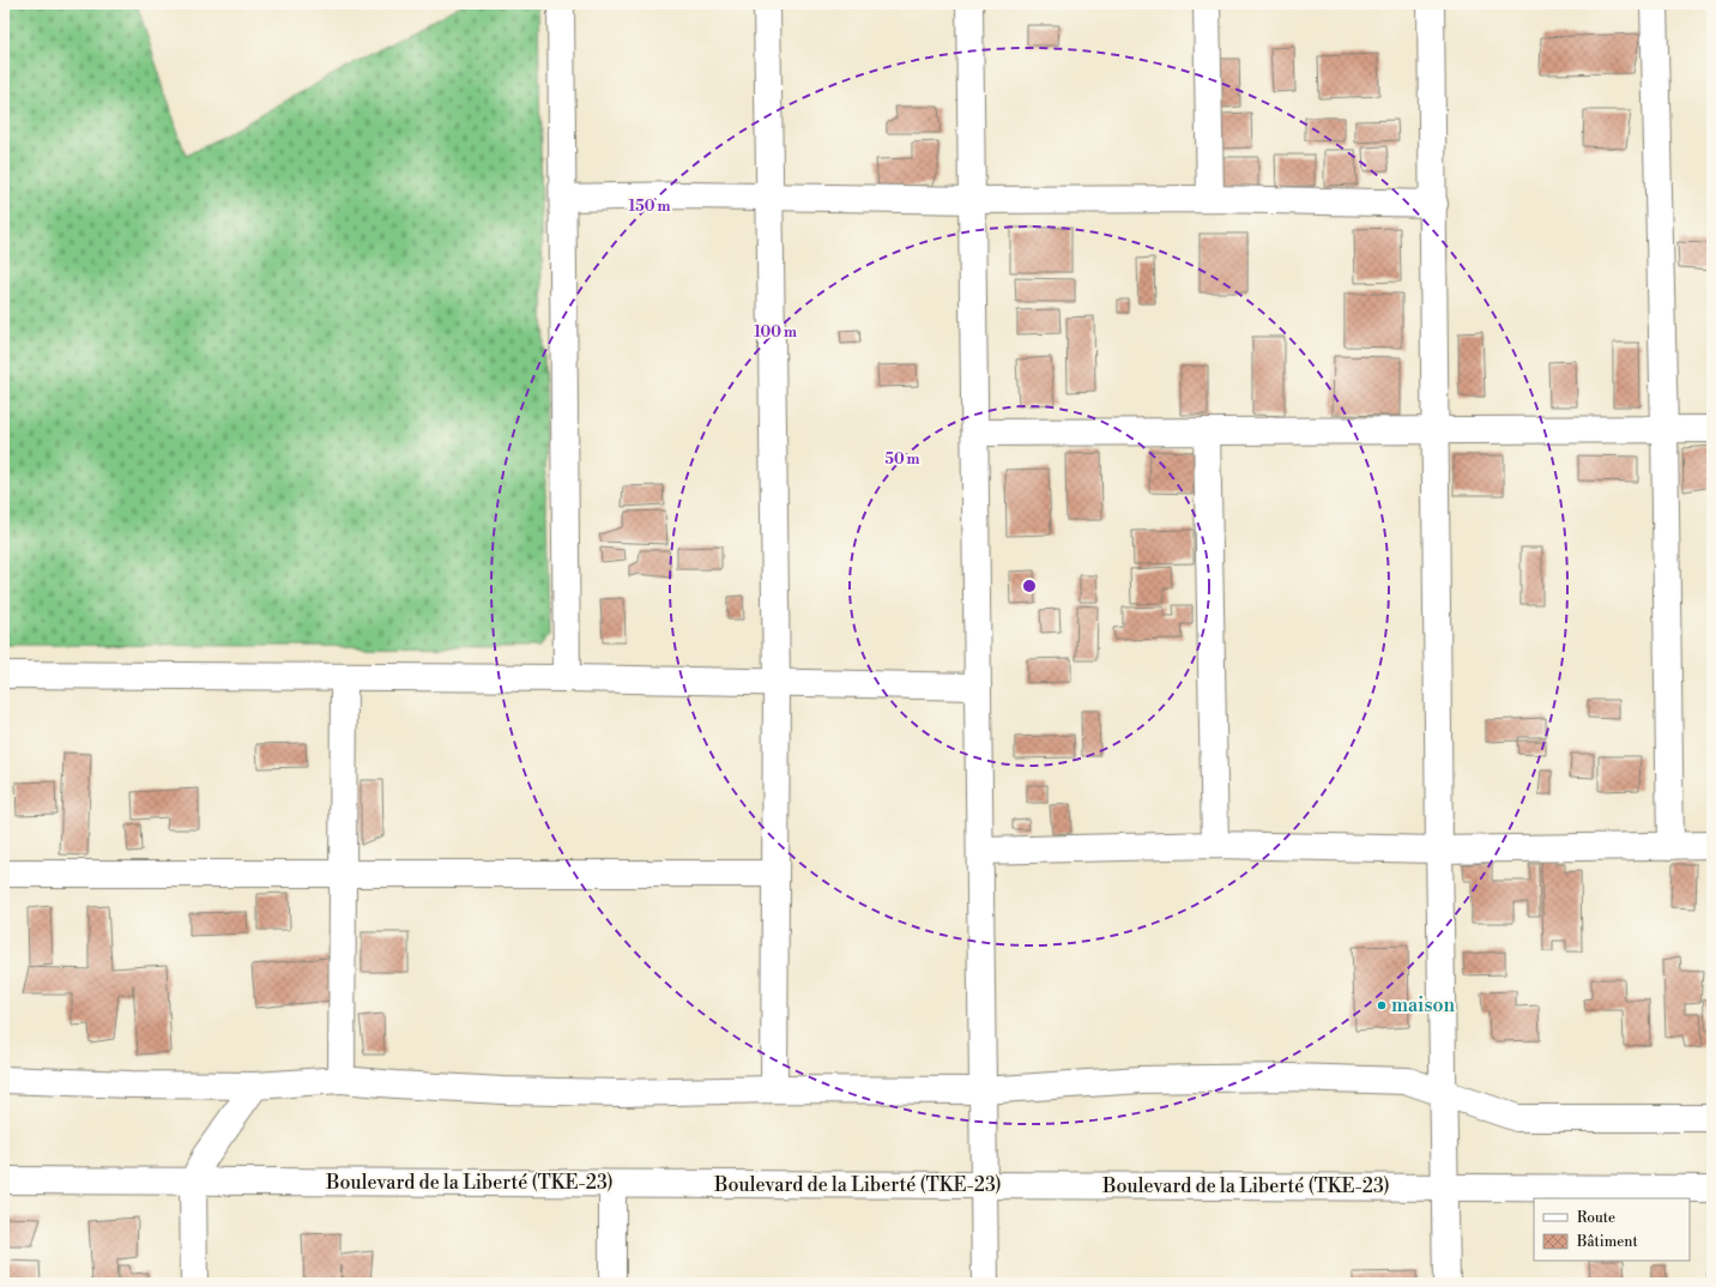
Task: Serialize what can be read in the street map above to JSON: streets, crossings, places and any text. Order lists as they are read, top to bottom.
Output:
{
  "streets": {
    "street": ["Boulevard de la Liberté (TKE-23)"]
  },
  "places": ["maison"],
  "legend": ["Route", "Bâtiment"],
  "rings": ["150 m", "100 m", "50 m"]
}
